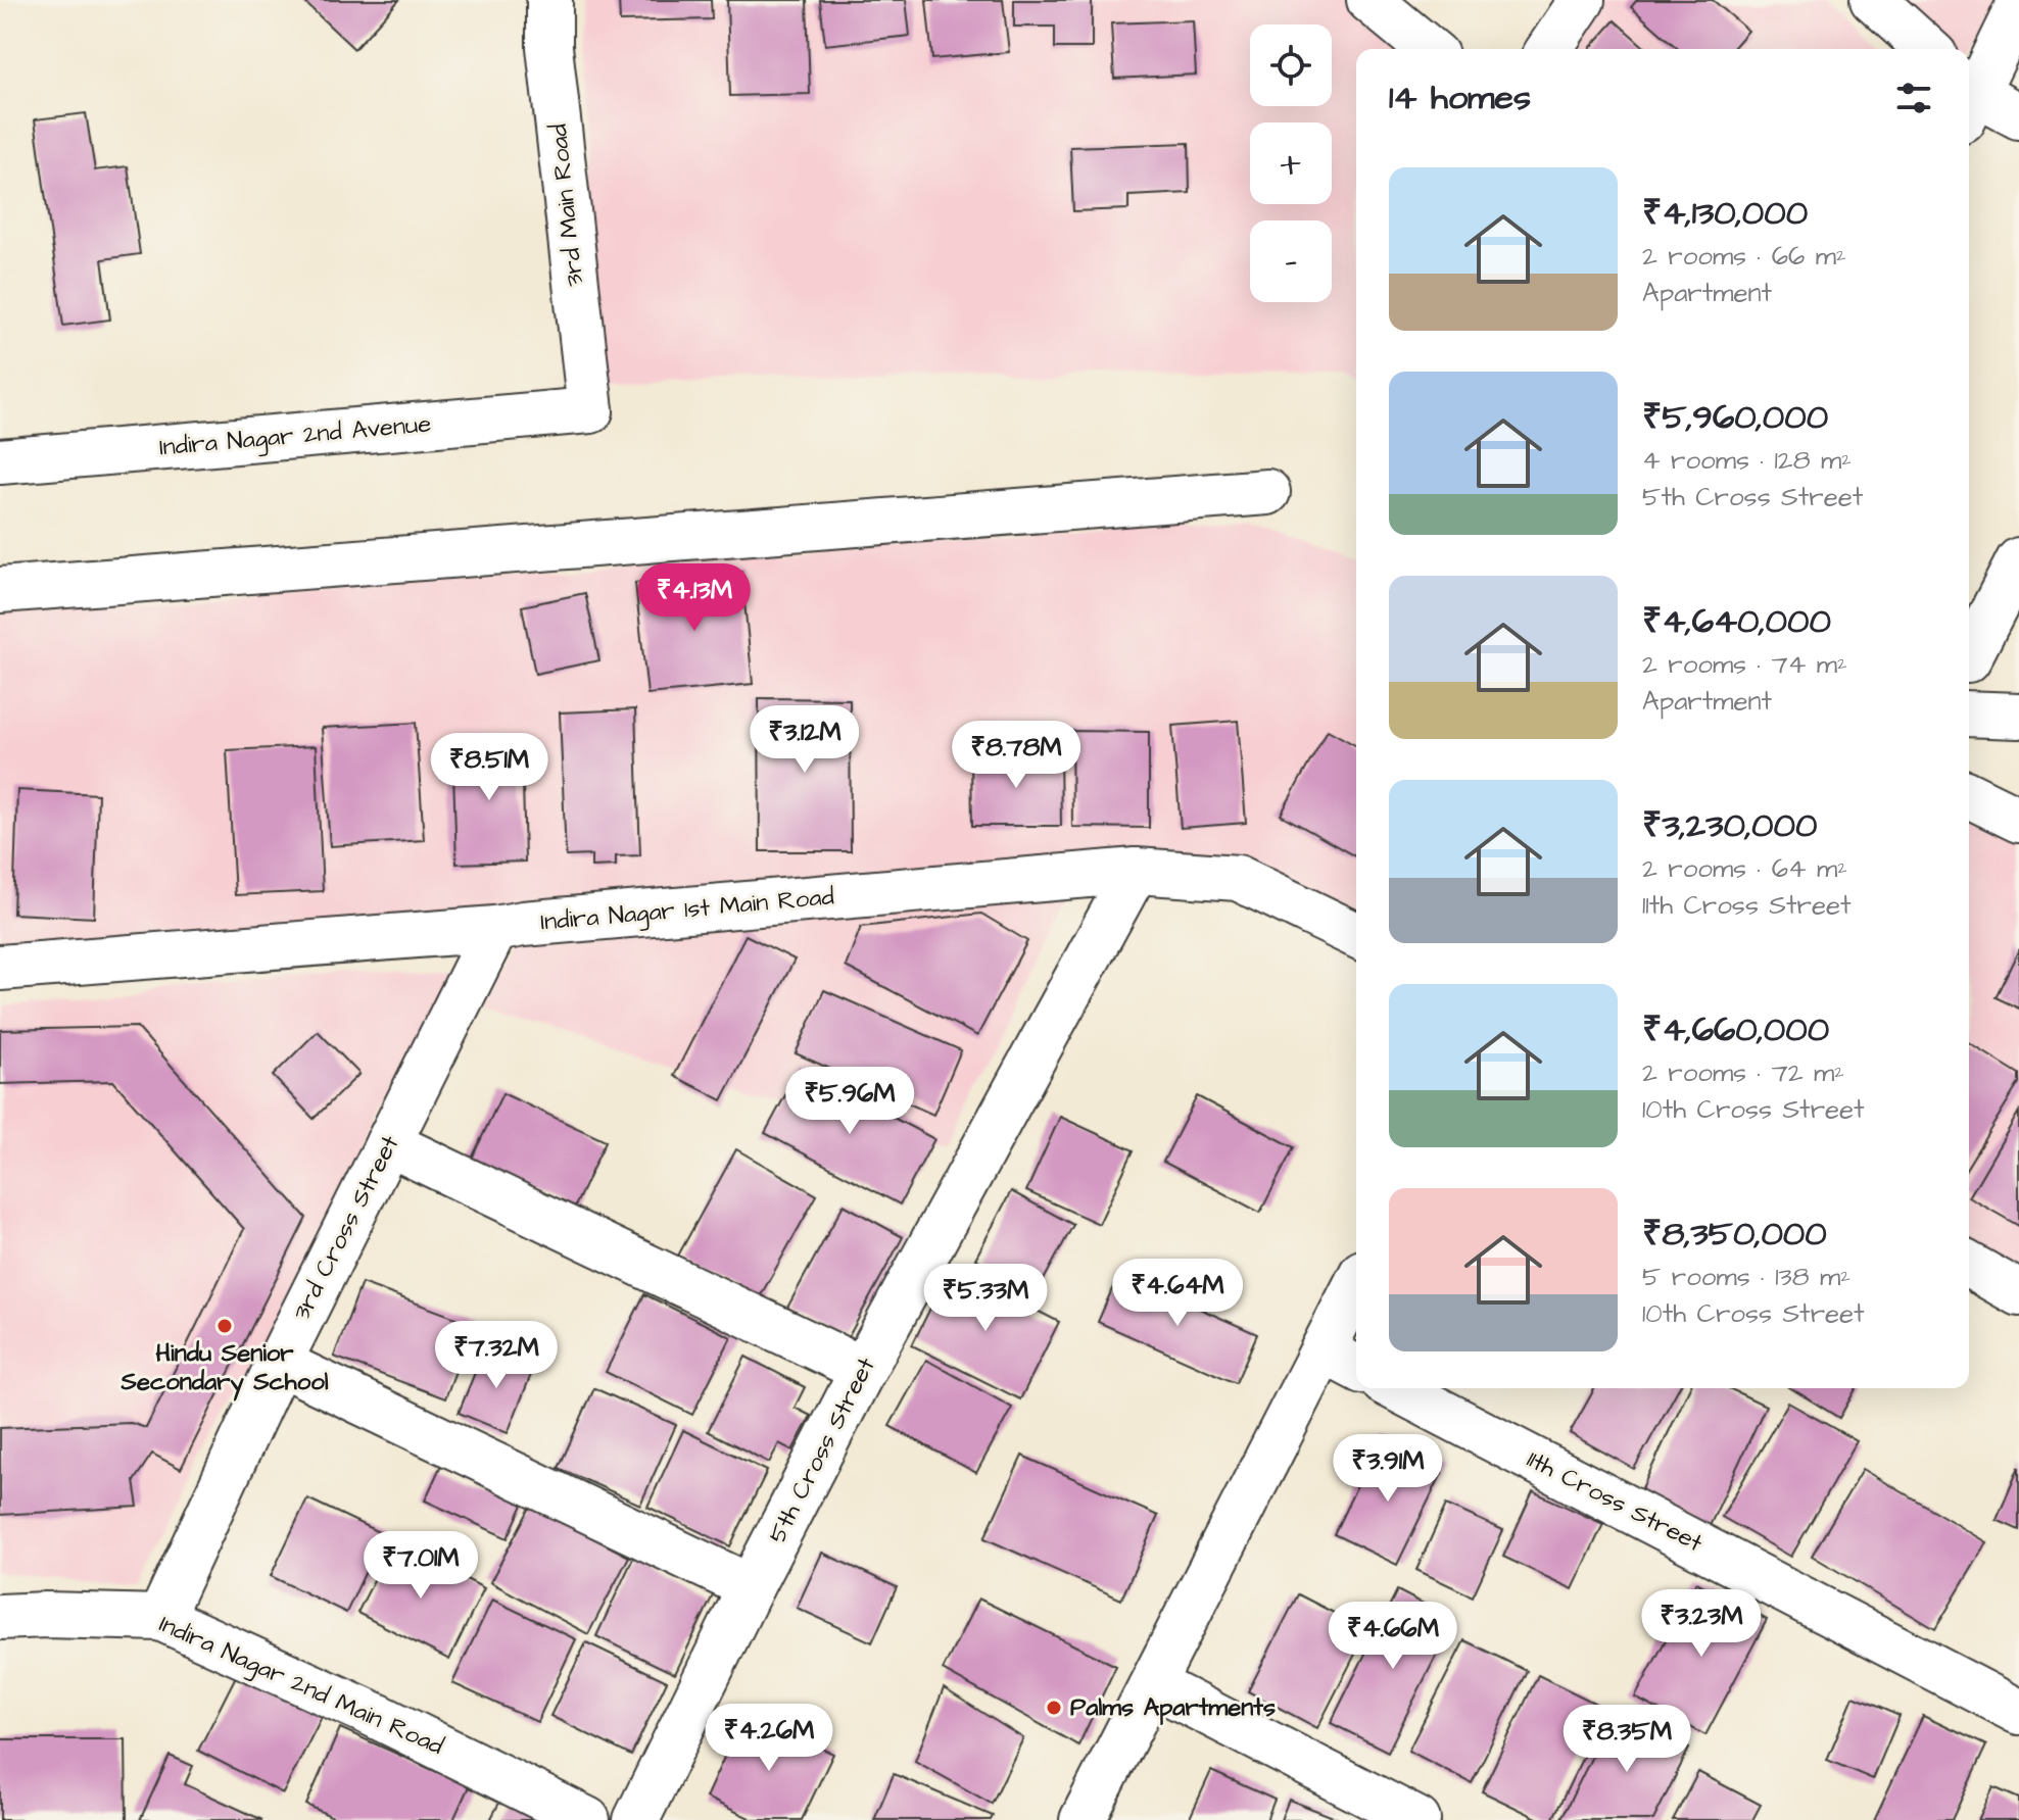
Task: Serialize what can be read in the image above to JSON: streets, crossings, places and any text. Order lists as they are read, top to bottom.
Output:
{
  "streets": {
    "street": [
      "3rd Main Road",
      "Indira Nagar 2nd Avenue",
      "Indira Nagar 1st Main Road",
      "3rd Cross Street",
      "5th Cross Street",
      "11th Cross Street",
      "Indira Nagar 2nd Main Road"
    ]
  },
  "crossings": [
    ["3rd Main Road", "Indira Nagar 2nd Avenue"],
    ["Indira Nagar 1st Main Road", "3rd Cross Street"],
    ["Indira Nagar 1st Main Road", "5th Cross Street"],
    ["3rd Cross Street", "Indira Nagar 2nd Main Road"]
  ],
  "places": ["Hindu Senior Secondary School", "Palms Apartments"],
  "page": {
    "map_buttons": ["+", "−"],
    "heading": "14 homes",
    "list": [
      {
        "name": "₹4,130,000",
        "note": "2 rooms · 66 m² · Apartment"
      },
      {
        "name": "₹5,960,000",
        "note": "4 rooms · 128 m² · 5th Cross Street"
      },
      {
        "name": "₹4,640,000",
        "note": "2 rooms · 74 m² · Apartment"
      },
      {
        "name": "₹3,230,000",
        "note": "2 rooms · 64 m² · 11th Cross Street"
      },
      {
        "name": "₹4,660,000",
        "note": "2 rooms · 72 m² · 10th Cross Street"
      },
      {
        "name": "₹8,350,000",
        "note": "5 rooms · 138 m² · 10th Cross Street"
      }
    ],
    "price": [
      "₹4.13M",
      "₹3.12M",
      "₹8.78M",
      "₹8.51M",
      "₹5.96M",
      "₹4.64M",
      "₹5.33M",
      "₹7.32M",
      "₹3.91M",
      "₹7.01M",
      "₹3.23M",
      "₹4.66M",
      "₹4.26M",
      "₹8.35M"
    ]
  }
}
